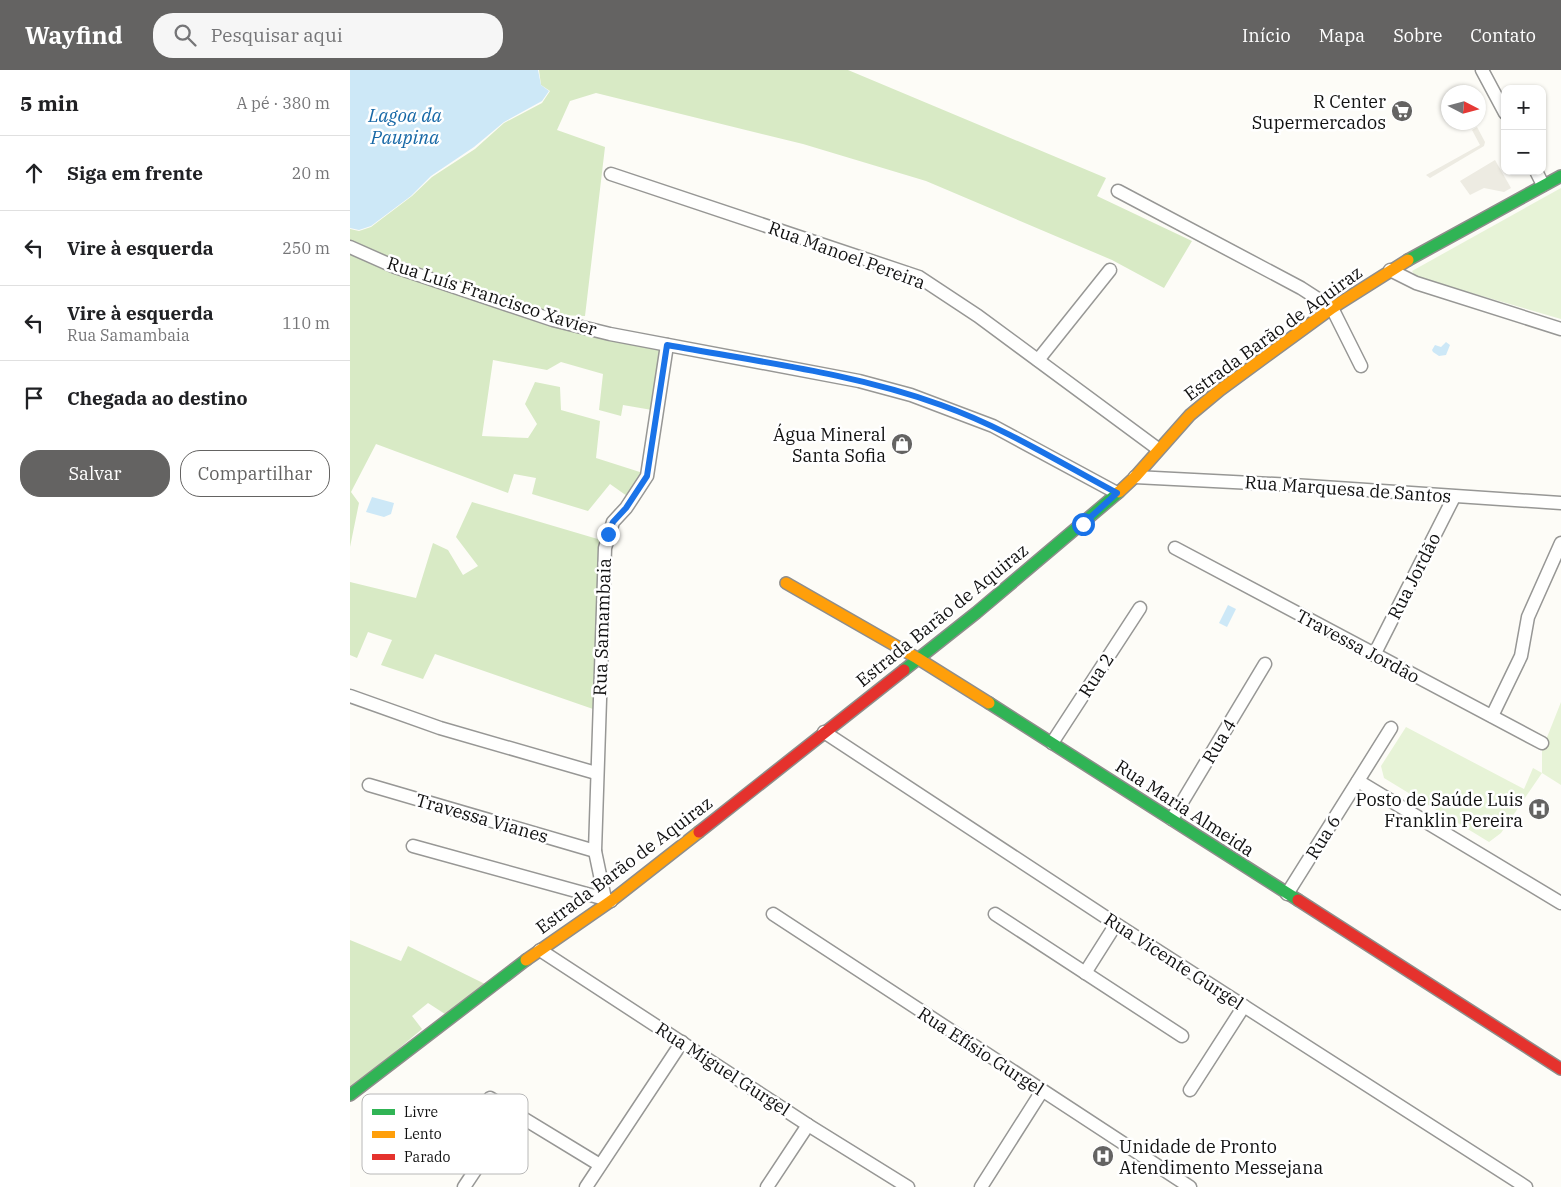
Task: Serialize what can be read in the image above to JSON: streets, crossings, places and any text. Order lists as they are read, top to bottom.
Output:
{
  "streets": {
    "street": [
      "Rua Manoel Pereira",
      "Rua Luís Francisco Xavier",
      "Estrada Barão de Aquiraz",
      "Rua Marquesa de Santos",
      "Rua Jordão",
      "Rua Samambaia",
      "Travessa Jordão",
      "Rua 2",
      "Rua 4",
      "Rua Maria Almeida",
      "Travessa Vianes",
      "Rua 6",
      "Rua Vicente Gurgel",
      "Rua Efísio Gurgel",
      "Rua Miguel Gurgel"
    ]
  },
  "crossings": [
    ["Rua Manoel Pereira", "Estrada Barão de Aquiraz"],
    ["Rua Luís Francisco Xavier", "Estrada Barão de Aquiraz"],
    ["Rua Luís Francisco Xavier", "Rua Samambaia"],
    ["Estrada Barão de Aquiraz", "Rua Marquesa de Santos"],
    ["Estrada Barão de Aquiraz", "Rua Samambaia"],
    ["Estrada Barão de Aquiraz", "Rua Maria Almeida"],
    ["Estrada Barão de Aquiraz", "Rua Vicente Gurgel"],
    ["Estrada Barão de Aquiraz", "Rua Miguel Gurgel"],
    ["Rua Marquesa de Santos", "Rua Jordão"],
    ["Rua Jordão", "Travessa Jordão"],
    ["Rua Samambaia", "Travessa Vianes"],
    ["Rua 2", "Rua Maria Almeida"],
    ["Rua 4", "Rua Maria Almeida"],
    ["Rua Maria Almeida", "Rua 6"]
  ],
  "water": ["Lagoa da Paupina"],
  "places": {
    "supermarket": ["R Center Supermercados"],
    "shop": ["Água Mineral Santa Sofia"],
    "hospital": ["Posto de Saúde Luis Franklin Pereira", "Unidade de Pronto Atendimento Messejana"]
  },
  "legend": ["Livre", "Lento", "Parado"],
  "north": "right",
  "page": {
    "header": "Wayfind",
    "search": "Pesquisar aqui",
    "nav": [
      "Início",
      "Mapa",
      "Sobre",
      "Contato"
    ],
    "heading": ["5 min", "A pé · 380 m"],
    "map_buttons": ["+", "−"],
    "list": [
      ["Siga em frente", "20 m"],
      ["Vire à esquerda", "250 m"],
      ["Vire à esquerda", "Rua Samambaia", "110 m"],
      "Chegada ao destino"
    ],
    "buttons": ["Salvar", "Compartilhar"]
  }
}
